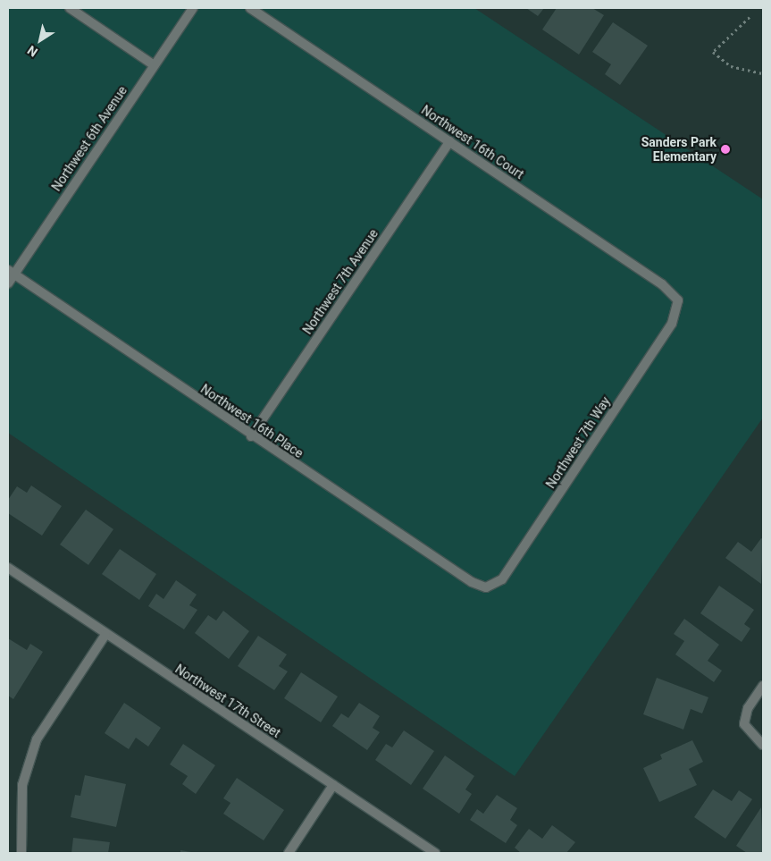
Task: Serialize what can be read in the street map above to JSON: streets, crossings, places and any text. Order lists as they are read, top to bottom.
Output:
{
  "streets": {
    "street": [
      "Northwest 6th Avenue",
      "Northwest 16th Court",
      "Northwest 7th Avenue",
      "Northwest 16th Place",
      "Northwest 7th Way",
      "Northwest 17th Street"
    ]
  },
  "crossings": [
    ["Northwest 6th Avenue", "Northwest 16th Place"],
    ["Northwest 16th Court", "Northwest 7th Avenue"],
    ["Northwest 16th Court", "Northwest 7th Way"],
    ["Northwest 7th Avenue", "Northwest 16th Place"],
    ["Northwest 16th Place", "Northwest 7th Way"]
  ],
  "places": ["Sanders Park Elementary"],
  "north": "bottom left"
}
